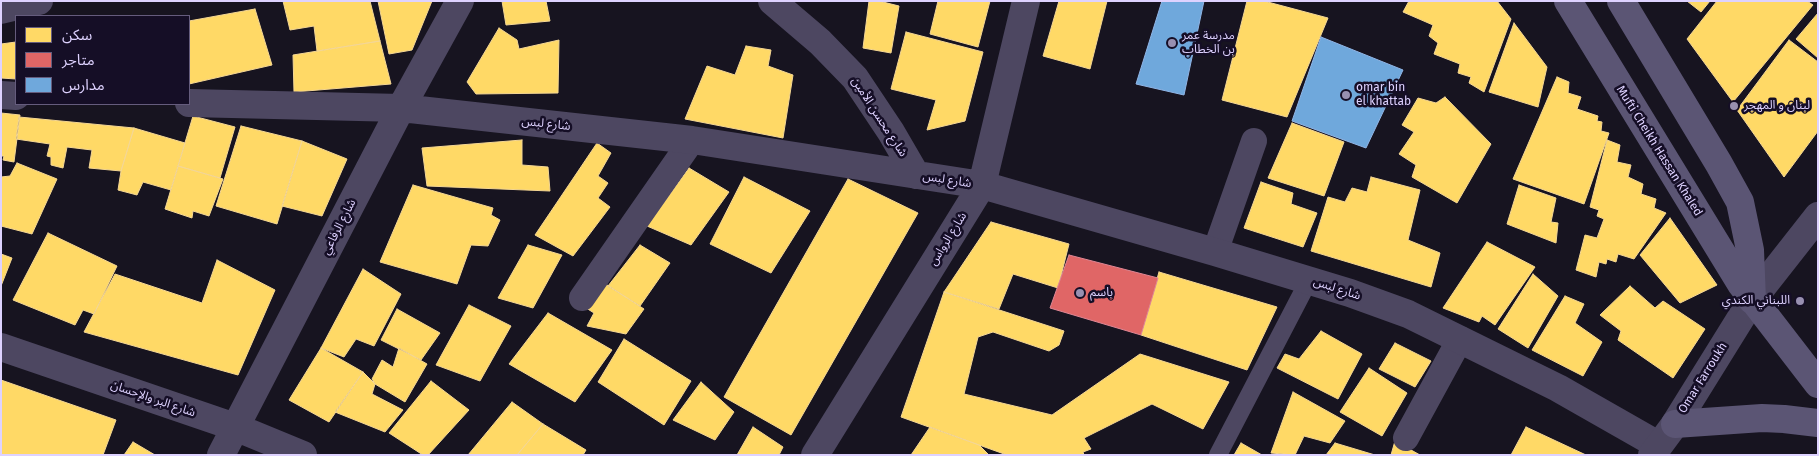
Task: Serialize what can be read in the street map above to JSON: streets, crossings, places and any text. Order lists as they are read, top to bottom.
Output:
{
  "streets": {
    "main road": ["Mufti Cheikh Hassan Khaled"],
    "street": [
      "شارع محسن الأمين",
      "شارع لبس",
      "شارع الرفاعي",
      "شارع الرواس",
      "Omar Farroukh",
      "شارع البر والإحسان"
    ]
  },
  "crossings": [
    ["شارع محسن الأمين", "شارع لبس"],
    ["شارع لبس", "شارع الرفاعي"],
    ["شارع لبس", "شارع الرواس"],
    ["شارع لبس", "Omar Farroukh"],
    ["Mufti Cheikh Hassan Khaled", "Omar Farroukh"],
    ["شارع الرفاعي", "شارع البر والإحسان"]
  ],
  "places": [
    "مدرسة عمر بن الخطاب",
    "omar bin el khattab",
    "لبنان و المهجر",
    "باسم",
    "اللبناني الكندي"
  ],
  "legend": ["سكن", "متاجر", "مدارس"]
}
